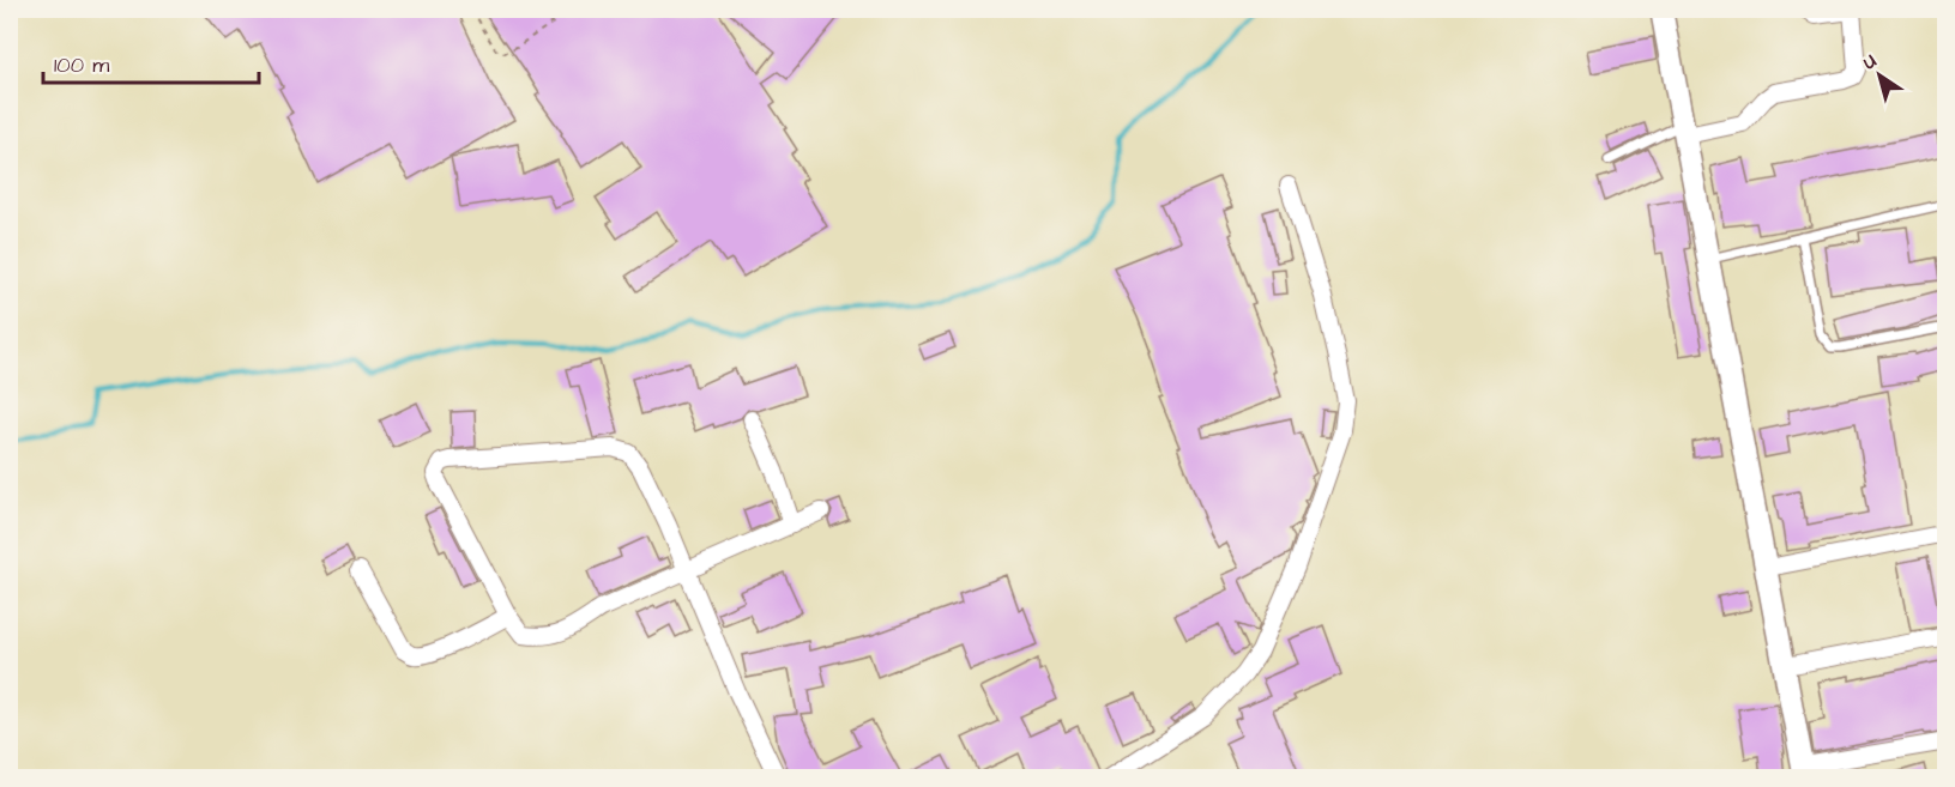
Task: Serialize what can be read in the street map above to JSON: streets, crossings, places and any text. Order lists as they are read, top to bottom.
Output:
{
  "scale_bar": "100 m",
  "north": "top left"
}
